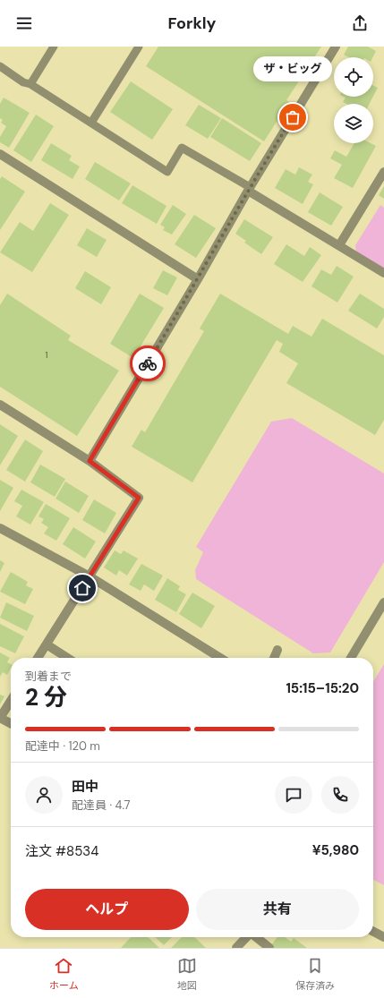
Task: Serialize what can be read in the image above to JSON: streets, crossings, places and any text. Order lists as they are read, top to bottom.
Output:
{
  "places": ["ザ・ビッグ"],
  "house_numbers": ["1"],
  "page": {
    "header": "Forkly",
    "bubble": "ザ・ビッグ",
    "heading": ["2 分", "到着まで", "15:15–15:20"],
    "panel": [
      "田中",
      "配達員 · 4.7",
      "注文 #8534",
      "¥5,980"
    ],
    "bar": "配達中 · 120 m",
    "buttons": ["ヘルプ", "共有"],
    "tabs": ["ホーム", "地図", "保存済み"]
  }
}
